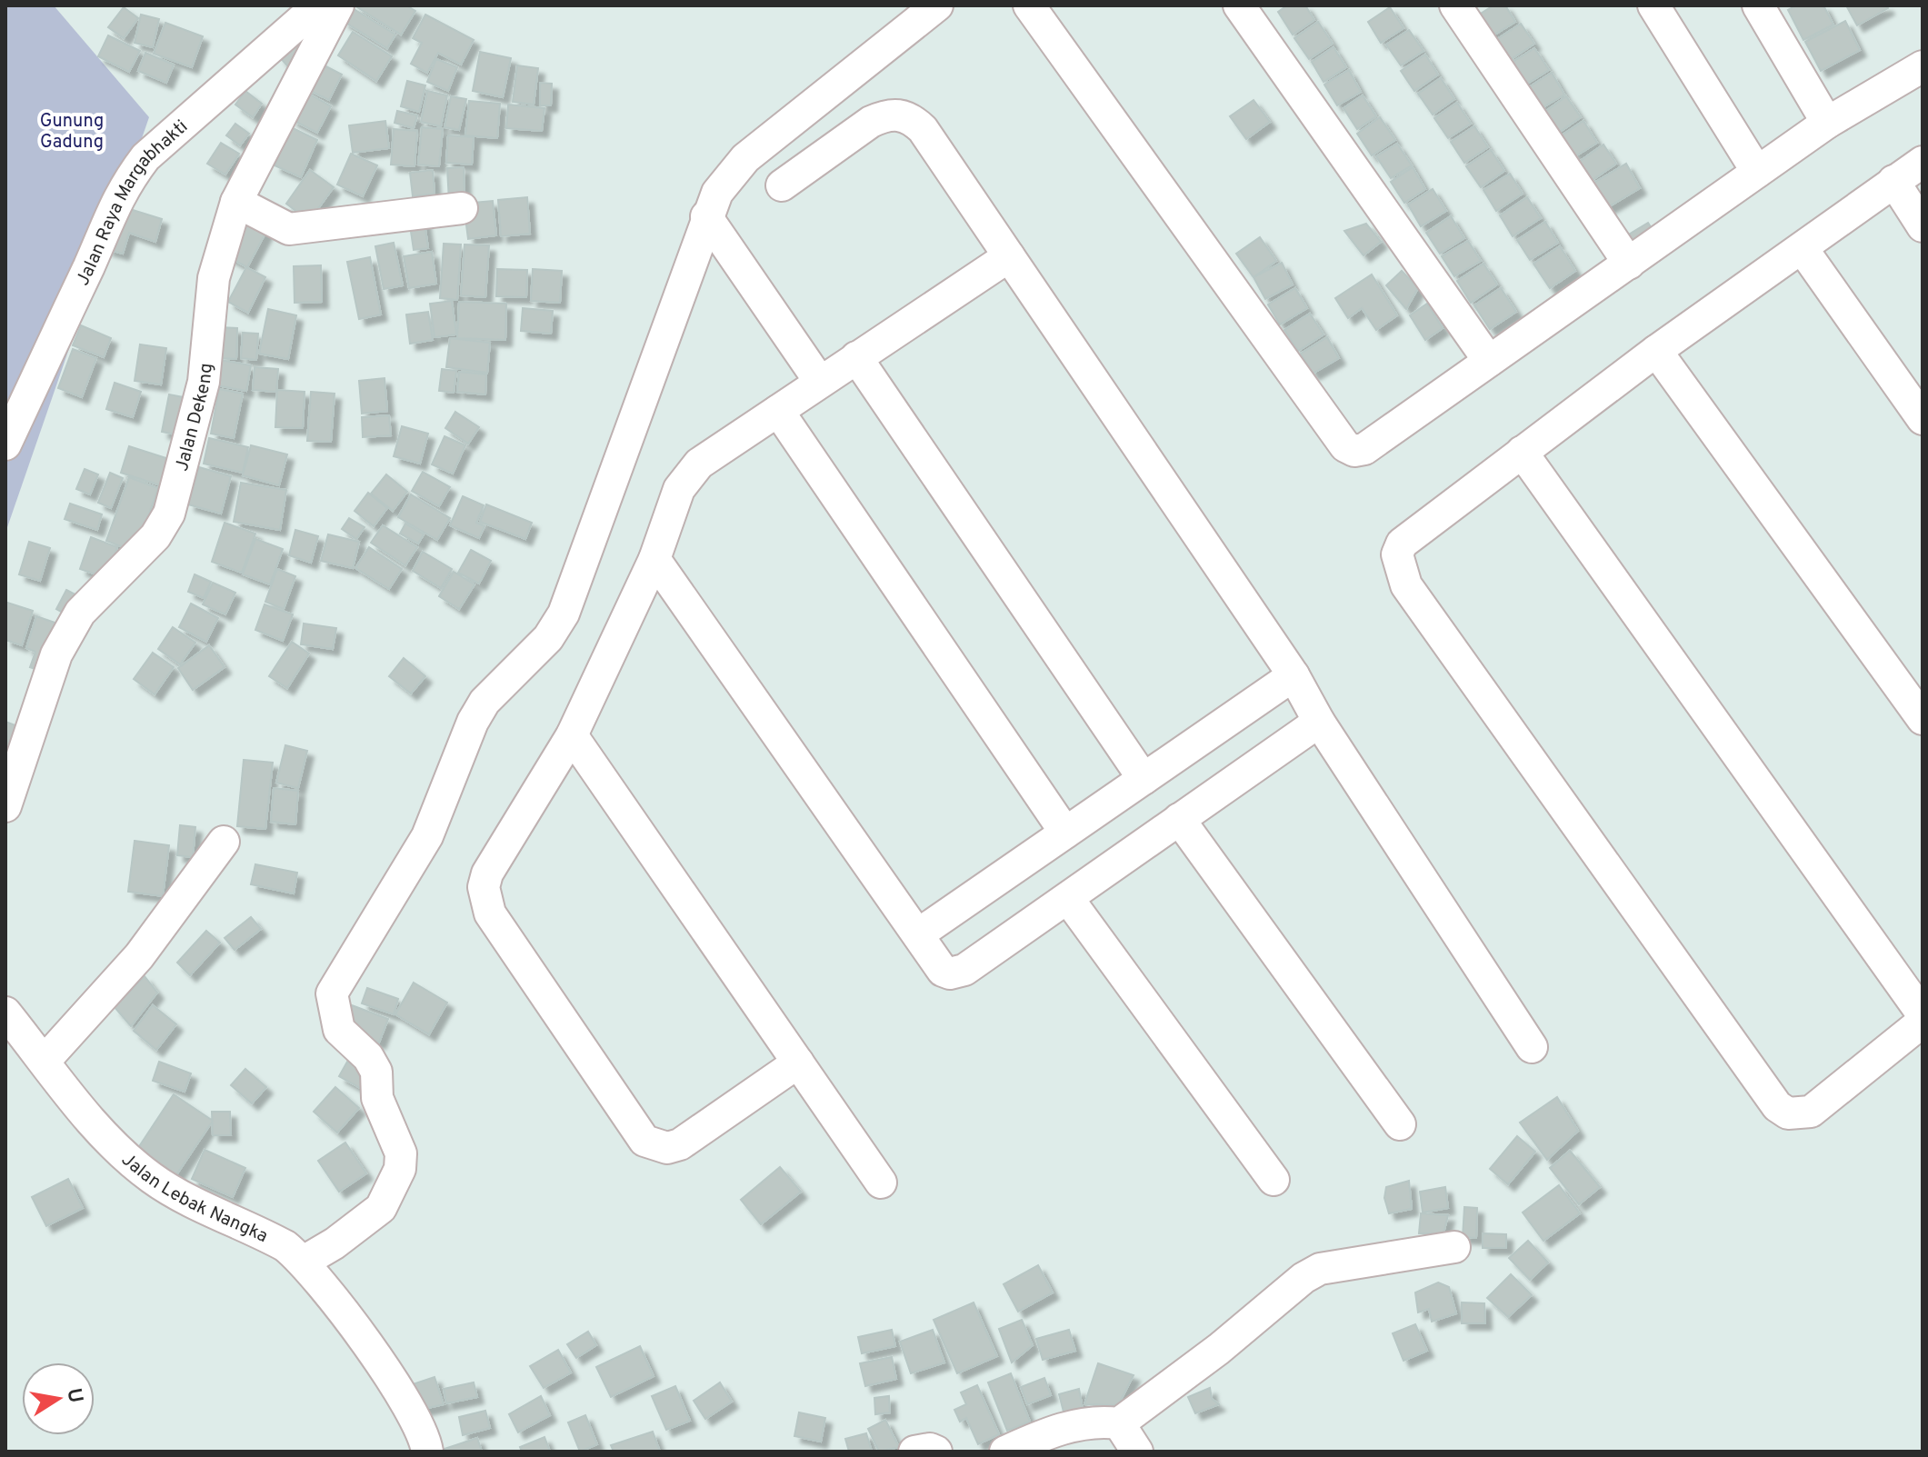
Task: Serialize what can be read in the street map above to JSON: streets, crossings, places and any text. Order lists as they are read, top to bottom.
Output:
{
  "streets": {
    "street": ["Jalan Raya Margabhakti", "Jalan Dekeng", "Jalan Lebak Nangka"]
  },
  "parks": ["Gunung Gadung"],
  "north": "right"
}
